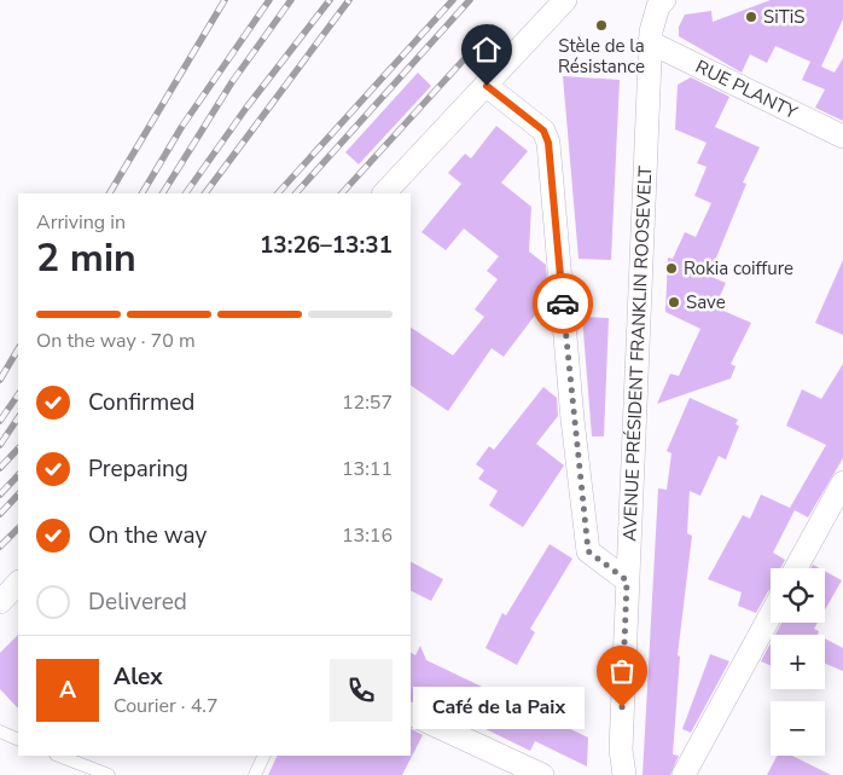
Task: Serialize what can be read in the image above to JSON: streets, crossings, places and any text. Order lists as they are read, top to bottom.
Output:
{
  "streets": {
    "street": ["RUE PLANTY", "AVENUE PRÉSIDENT FRANKLIN ROOSEVELT"]
  },
  "crossings": [
    ["RUE PLANTY", "AVENUE PRÉSIDENT FRANKLIN ROOSEVELT"]
  ],
  "places": [
    "SiTiS",
    "Stèle de la Résistance",
    "Rokia coiffure",
    "Save",
    "Café de la Paix"
  ],
  "page": {
    "heading": ["2 min", "Arriving in", "13:26–13:31"],
    "panel": ["Alex", "Courier · 4.7"],
    "bar": "On the way · 70 m",
    "list": [
      ["Confirmed", "12:57"],
      ["Preparing", "13:11"],
      ["On the way", "13:16"],
      "Delivered"
    ],
    "map_buttons": ["+", "−"],
    "round": "A",
    "bubble": "Café de la Paix"
  }
}
